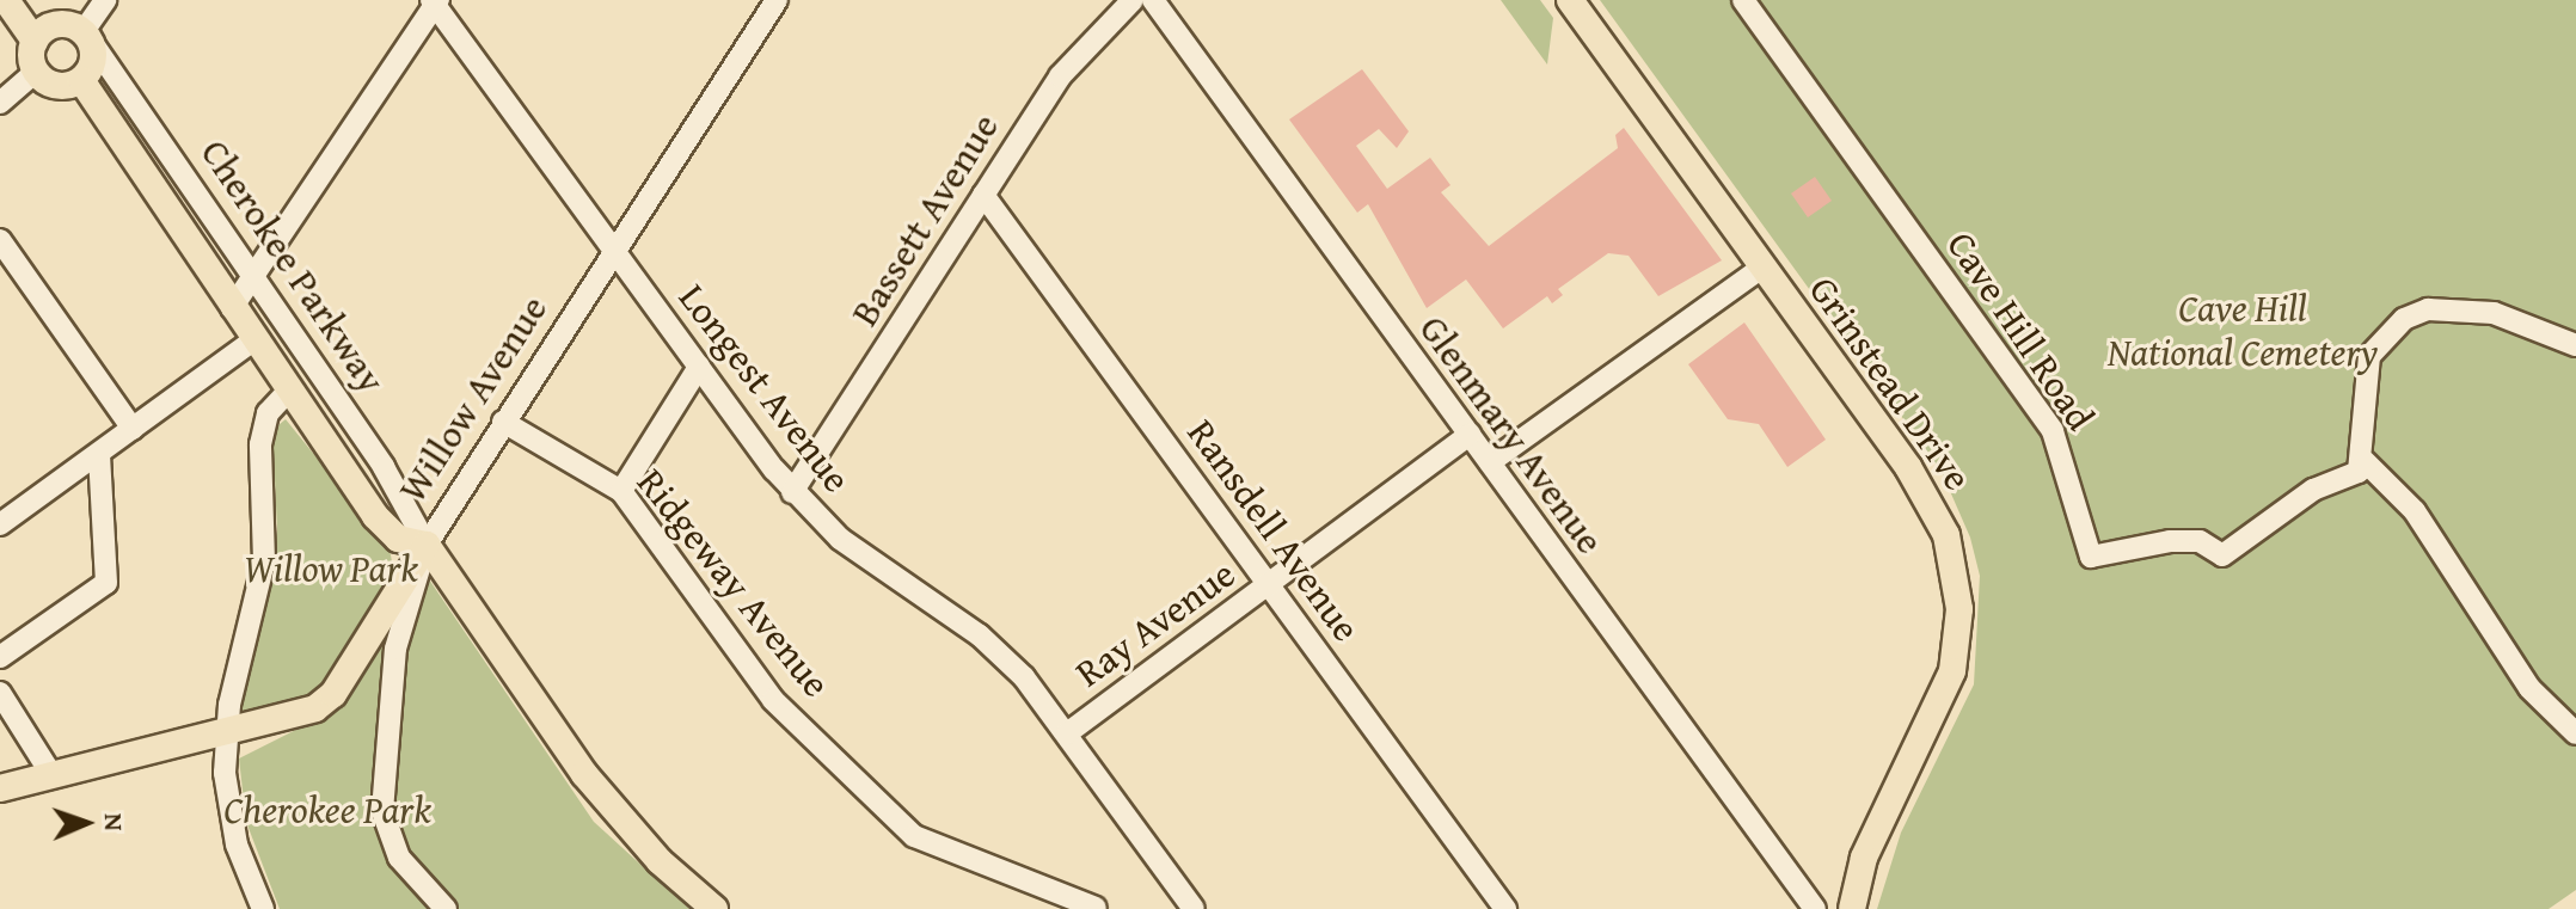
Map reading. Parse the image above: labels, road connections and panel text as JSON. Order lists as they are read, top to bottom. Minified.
{"streets":{"main road":["Cherokee Parkway","Grinstead Drive","Willow Avenue"],"street":["Bassett Avenue","Cave Hill Road","Longest Avenue","Glenmary Avenue","Ransdell Avenue","Ridgeway Avenue","Ray Avenue"]},"crossings":[["Bassett Avenue","Longest Avenue"],["Bassett Avenue","Ransdell Avenue"],["Cherokee Parkway","Willow Avenue"],["Longest Avenue","Willow Avenue"],["Longest Avenue","Ray Avenue"],["Willow Avenue","Ridgeway Avenue"],["Glenmary Avenue","Ray Avenue"],["Ransdell Avenue","Ray Avenue"]],"parks":["Cave Hill National Cemetery","Willow Park","Cherokee Park"],"north":"right"}
